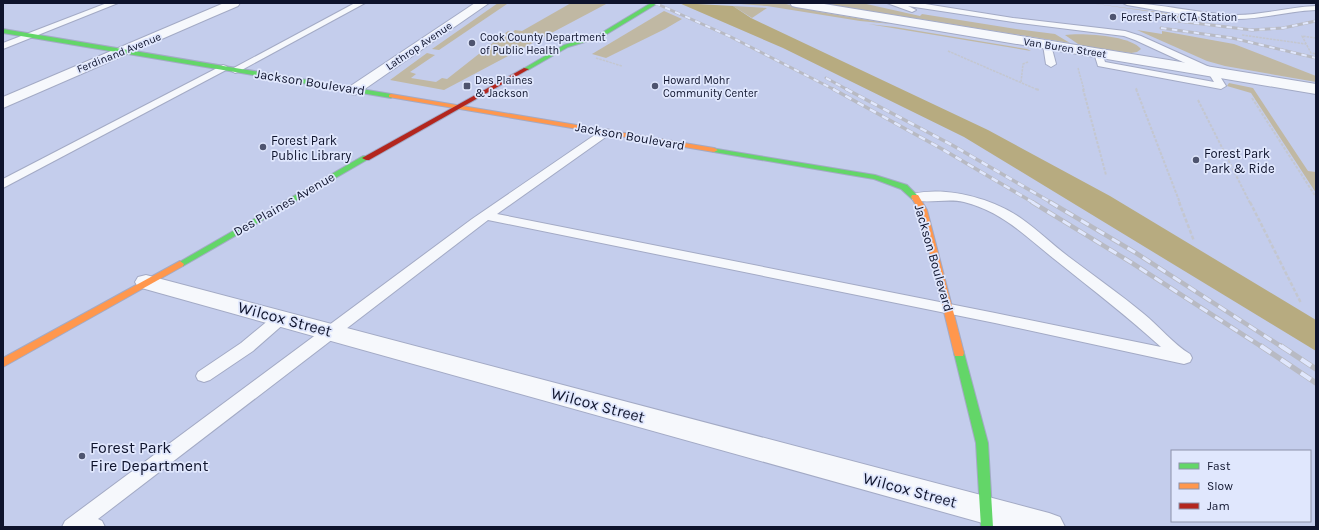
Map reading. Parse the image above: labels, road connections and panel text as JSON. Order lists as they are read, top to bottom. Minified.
{"streets":{"street":["Lathrop Avenue","Van Buren Street","Ferdinand Avenue","Jackson Boulevard","Des Plaines Avenue","Wilcox Street"]},"crossings":[["Lathrop Avenue","Jackson Boulevard"],["Ferdinand Avenue","Jackson Boulevard"],["Jackson Boulevard","Des Plaines Avenue"],["Jackson Boulevard","Wilcox Street"],["Des Plaines Avenue","Wilcox Street"]],"places":{"other":["Forest Park CTA Station","Cook County Department of Public Health","Howard Mohr Community Center","Forest Park Public Library","Forest Park Park & Ride","Forest Park Fire Department"],"transit":["Des Plaines & Jackson"]},"legend":["Fast","Slow","Jam"]}
